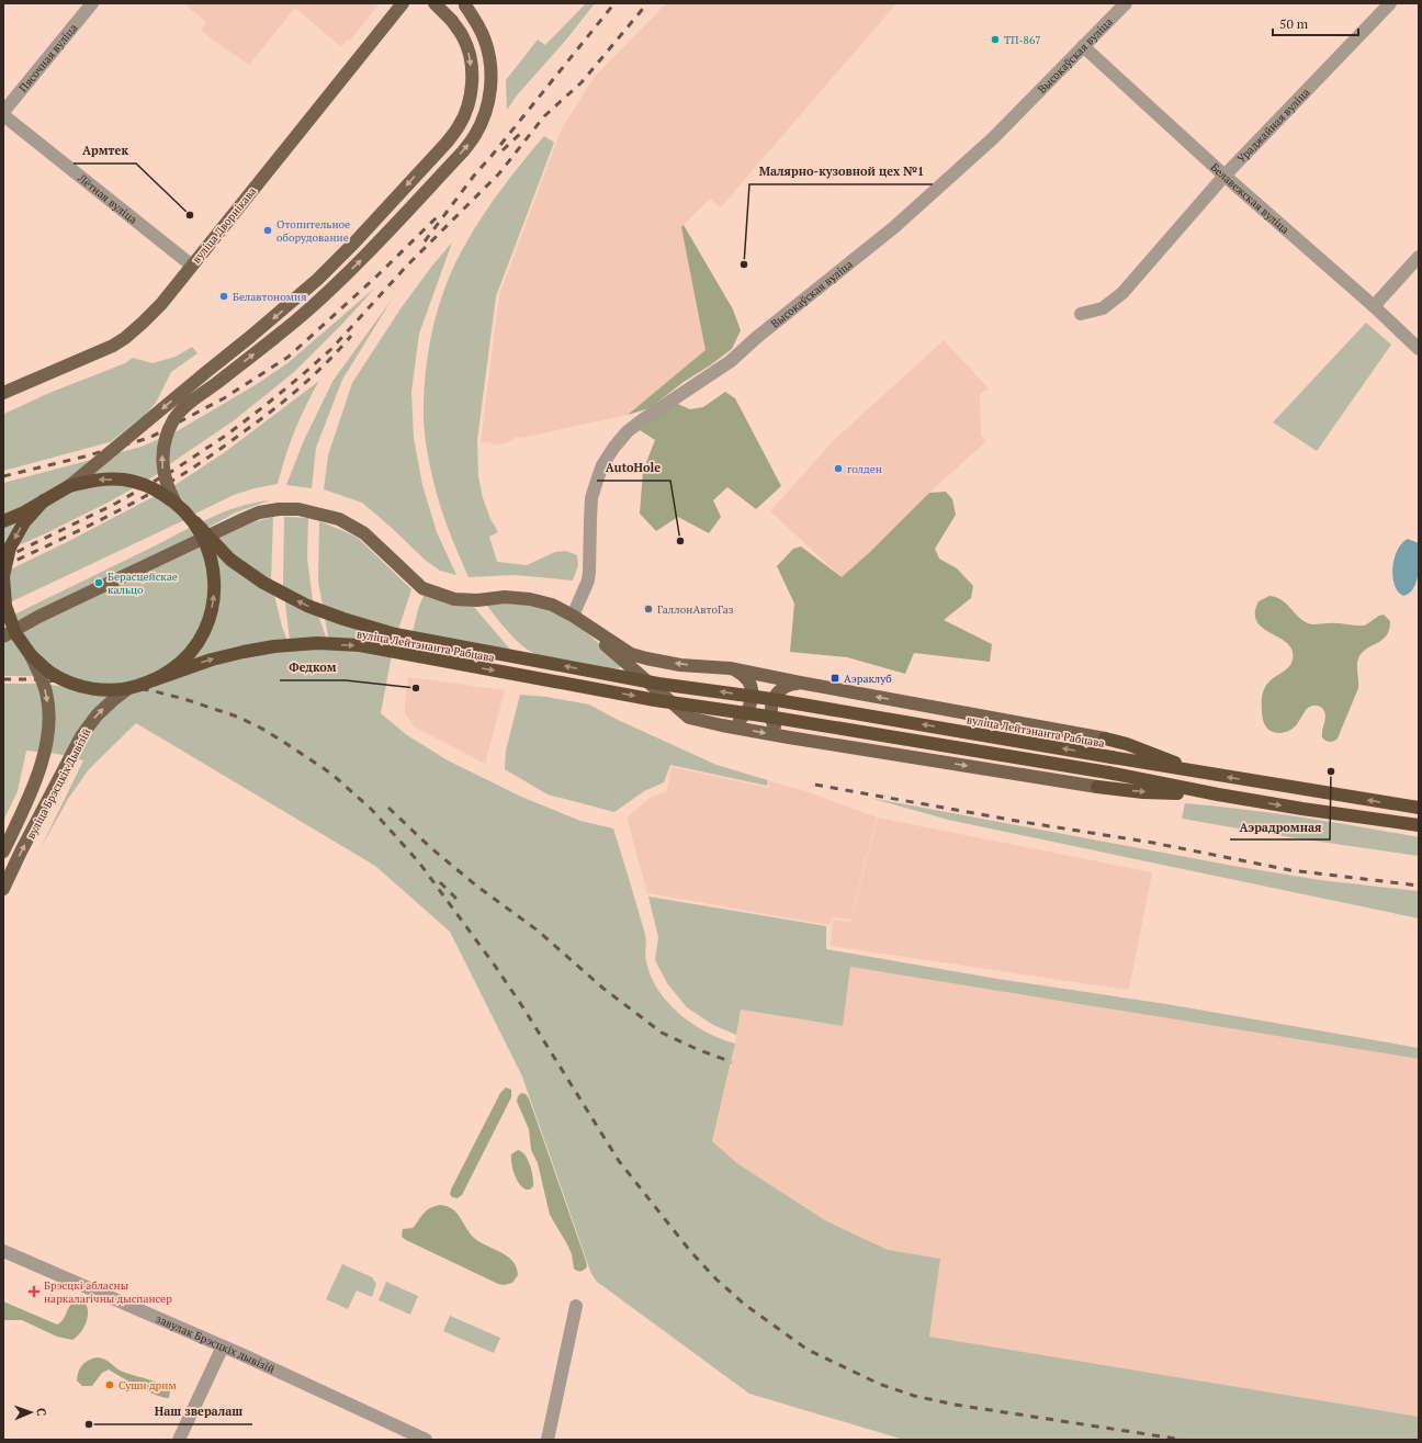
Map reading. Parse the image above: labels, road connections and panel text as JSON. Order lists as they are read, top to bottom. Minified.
{"streets":{"highway":["вуліца Лейтэнанта Рабцава"],"main road":["вуліца Дворнікава","вуліца Брэсцкіх Дывізій"],"street":["Высокаўская вуліца","Пясочная вуліца","Ураджайная вуліца","Белавежская вуліца","Лётная вуліца","завулак Брэсцкіх дывізій"]},"crossings":[["Высокаўская вуліца","Белавежская вуліца"],["Высокаўская вуліца","вуліца Лейтэнанта Рабцава"],["Пясочная вуліца","Лётная вуліца"],["Ураджайная вуліца","Белавежская вуліца"],["Лётная вуліца","вуліца Дворнікава"]],"places":{"other":["ТП-867","Армтек","Отопительное оборудование","Малярно-кузовной цех №1","Белавтономия","голден","AutoHole","Берасцейскае кальцо","ГаллонАвтоГаз","Федком","Аэрадромная","Суши дрим","Наш звералаш"],"transit":["Аэраклуб"],"health":["Брэсцкі абласны наркалагічны дыспансер"]},"scale_bar":"50 m","north":"right"}
